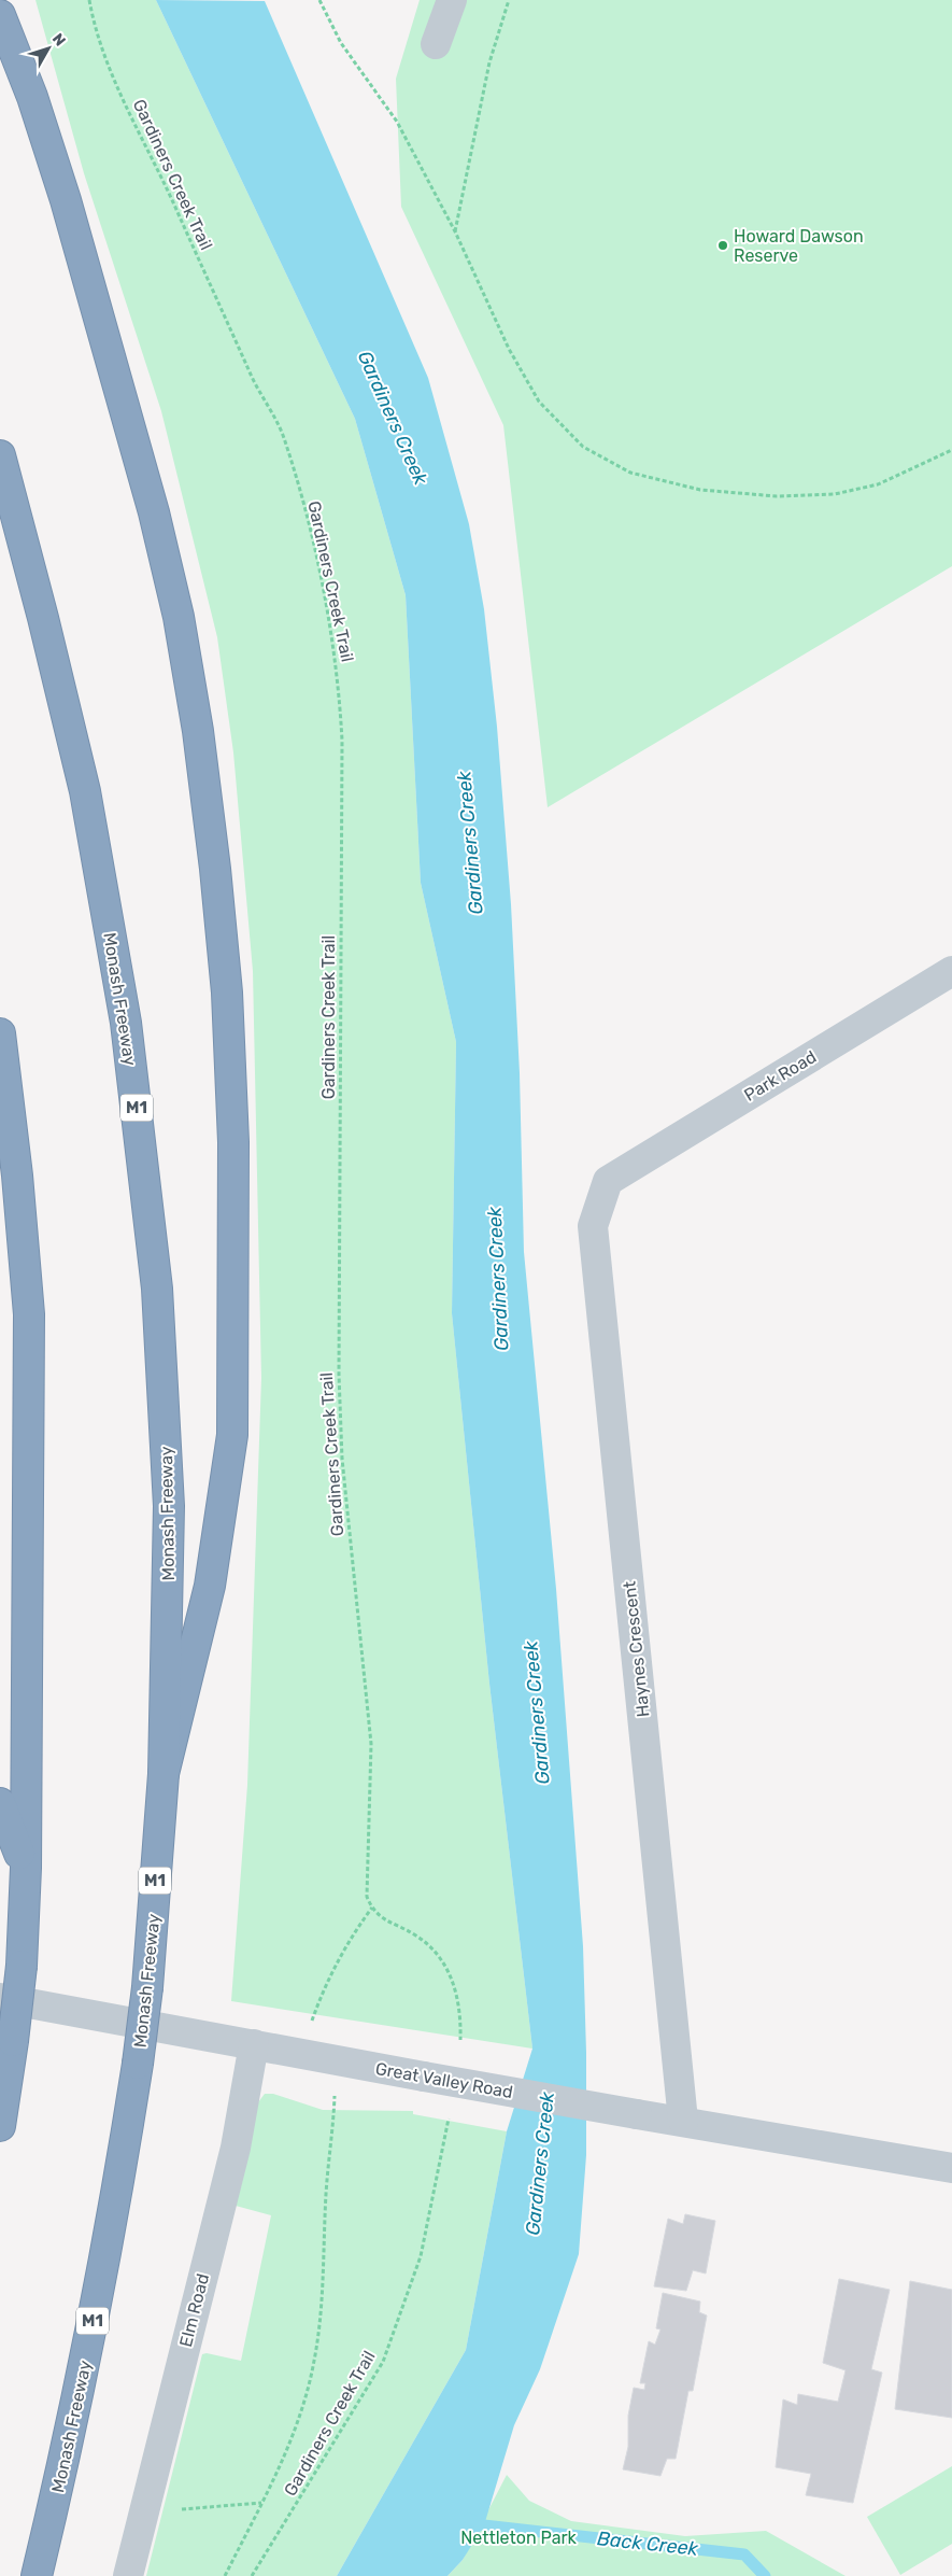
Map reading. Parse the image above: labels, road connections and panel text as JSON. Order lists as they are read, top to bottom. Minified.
{"streets":{"highway":["Monash Freeway","M1"],"street":["Park Road","Haynes Crescent","Great Valley Road","Elm Road"],"path":["Gardiners Creek Trail"]},"crossings":[["Park Road","Haynes Crescent"],["Haynes Crescent","Great Valley Road"],["Great Valley Road","Elm Road"]],"water":["Gardiners Creek","Back Creek"],"parks":["Nettleton Park"],"places":["Howard Dawson Reserve"],"north":"top right"}
